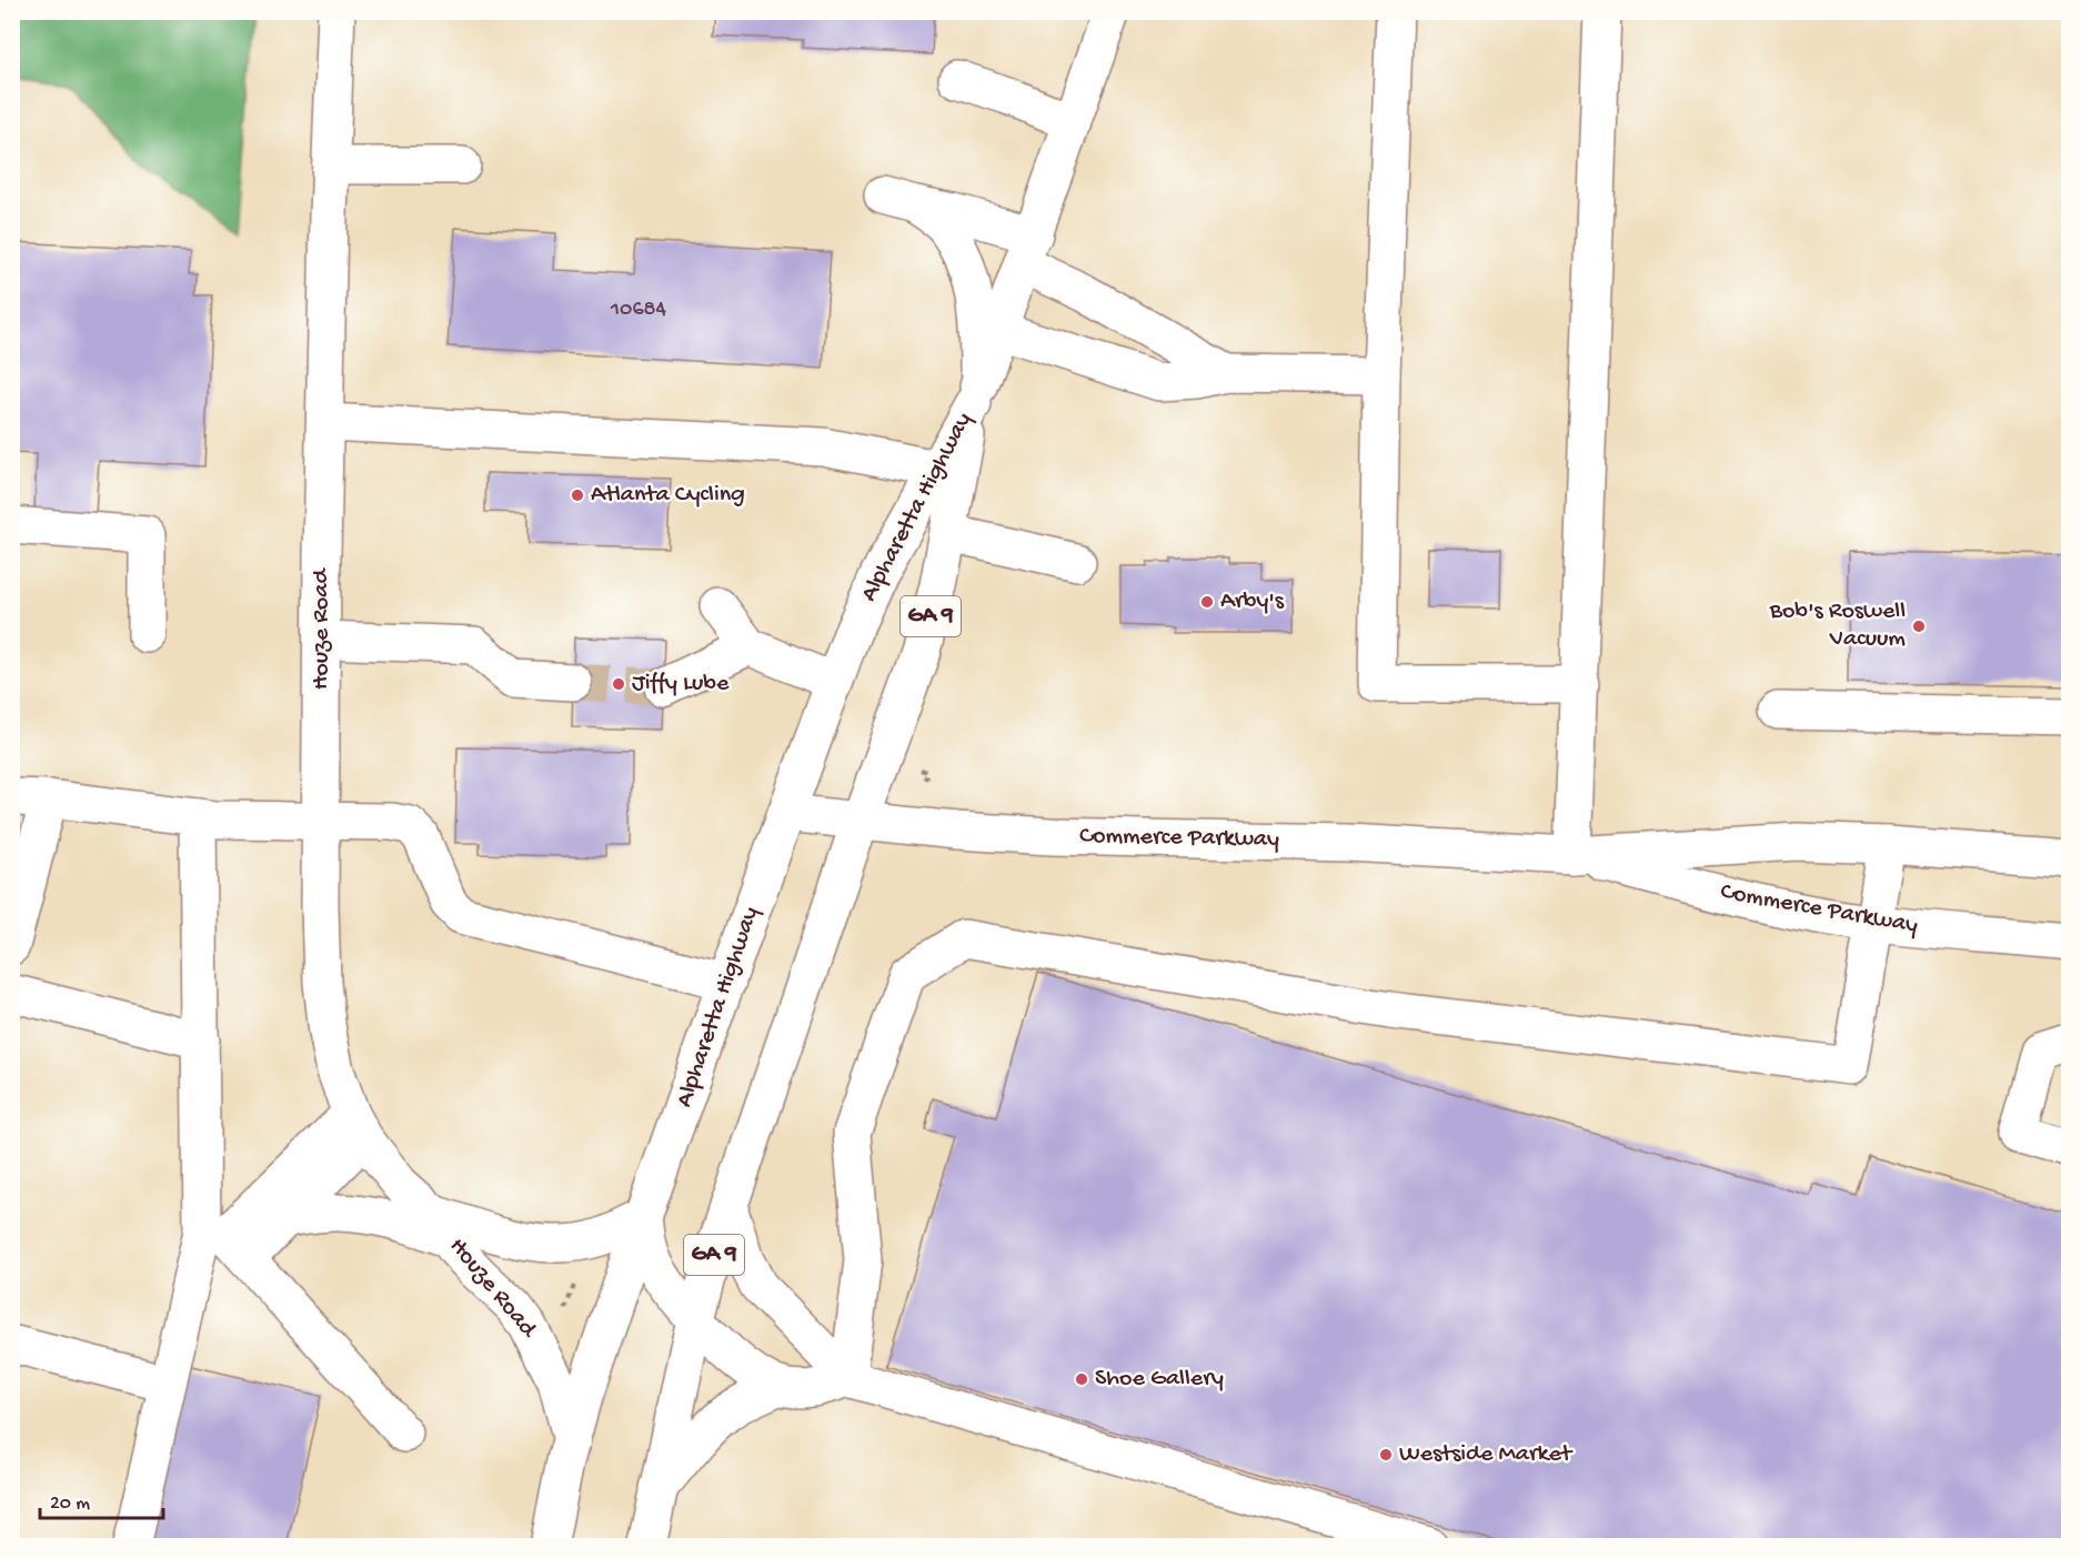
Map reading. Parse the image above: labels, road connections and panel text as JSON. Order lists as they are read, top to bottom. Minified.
{"streets":{"main road":["Alpharetta Highway","GA 9","Houze Road","Commerce Parkway"]},"crossings":[["Alpharetta Highway","Houze Road"],["Alpharetta Highway","Commerce Parkway"]],"places":["Atlanta Cycling","Arby's","Bob's Roswell Vacuum","Jiffy Lube","Shoe Gallery","Westside Market"],"house_numbers":["10684"],"scale_bar":"20 m"}
